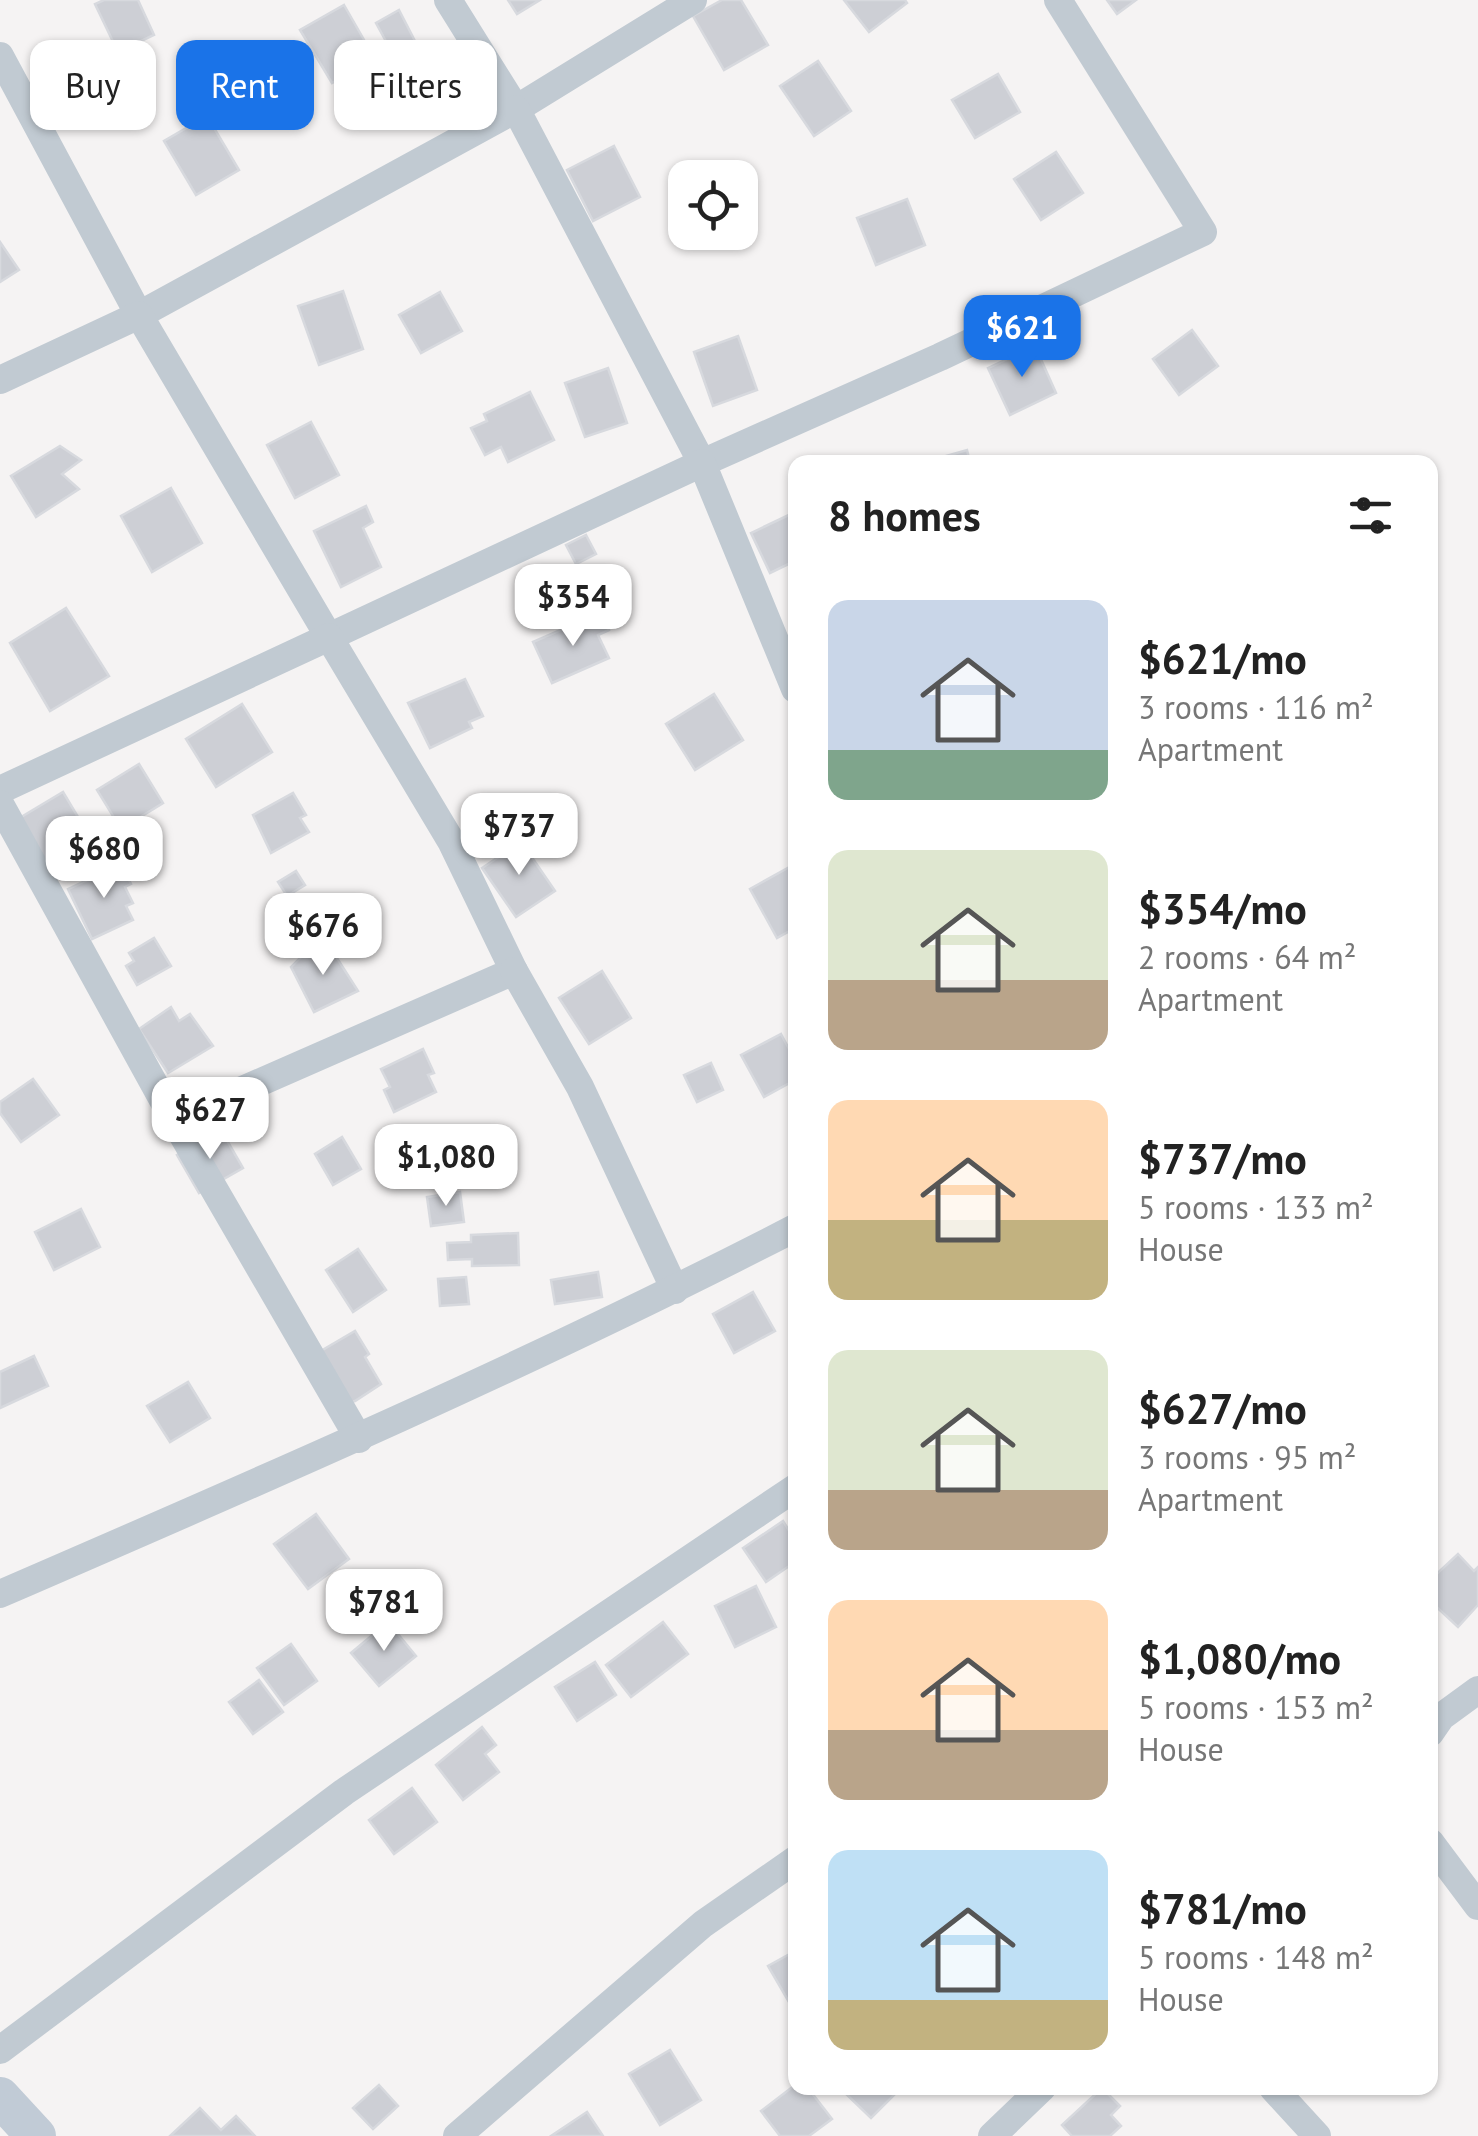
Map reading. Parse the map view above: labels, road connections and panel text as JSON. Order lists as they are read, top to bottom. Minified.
{"page":{"chip":["Buy","Rent","Filters"],"price":["$621","$354","$737","$680","$676","$627","$1,080","$781"],"heading":"8 homes","list":[{"name":"$621/mo","note":"3 rooms · 116 m² · Apartment"},{"name":"$354/mo","note":"2 rooms · 64 m² · Apartment"},{"name":"$737/mo","note":"5 rooms · 133 m² · House"},{"name":"$627/mo","note":"3 rooms · 95 m² · Apartment"},{"name":"$1,080/mo","note":"5 rooms · 153 m² · House"},{"name":"$781/mo","note":"5 rooms · 148 m² · House"}]}}
